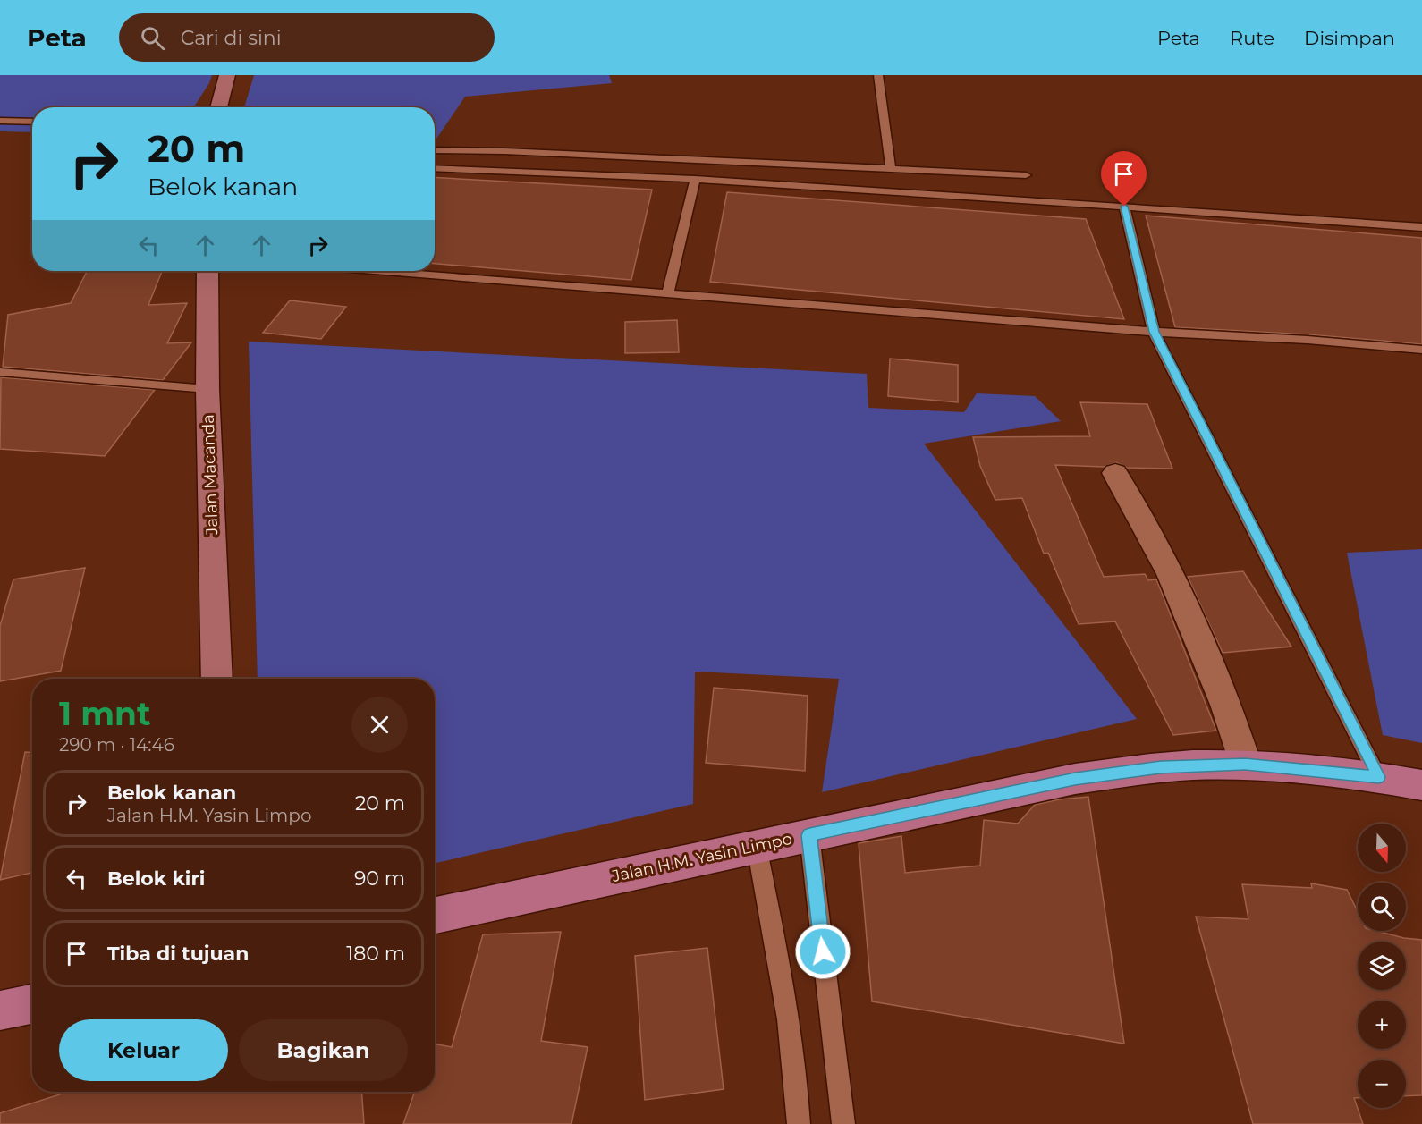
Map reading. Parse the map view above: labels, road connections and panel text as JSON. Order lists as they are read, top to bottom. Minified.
{"streets":{"main road":["Jalan H.M. Yasin Limpo"],"street":["Jalan Macanda"]},"north":"bottom","page":{"header":"Peta","search":"Cari di sini","nav":["Peta","Rute","Disimpan"],"turn":["20 m","Belok kanan"],"heading":["1 mnt","290 m · 14:46"],"list":[{"name":"Belok kanan","note":"Jalan H.M. Yasin Limpo","value":"20 m"},{"name":"Belok kiri","value":"90 m"},{"name":"Tiba di tujuan","value":"180 m"}],"map_buttons":["+","−"],"buttons":["Keluar","Bagikan"]}}
